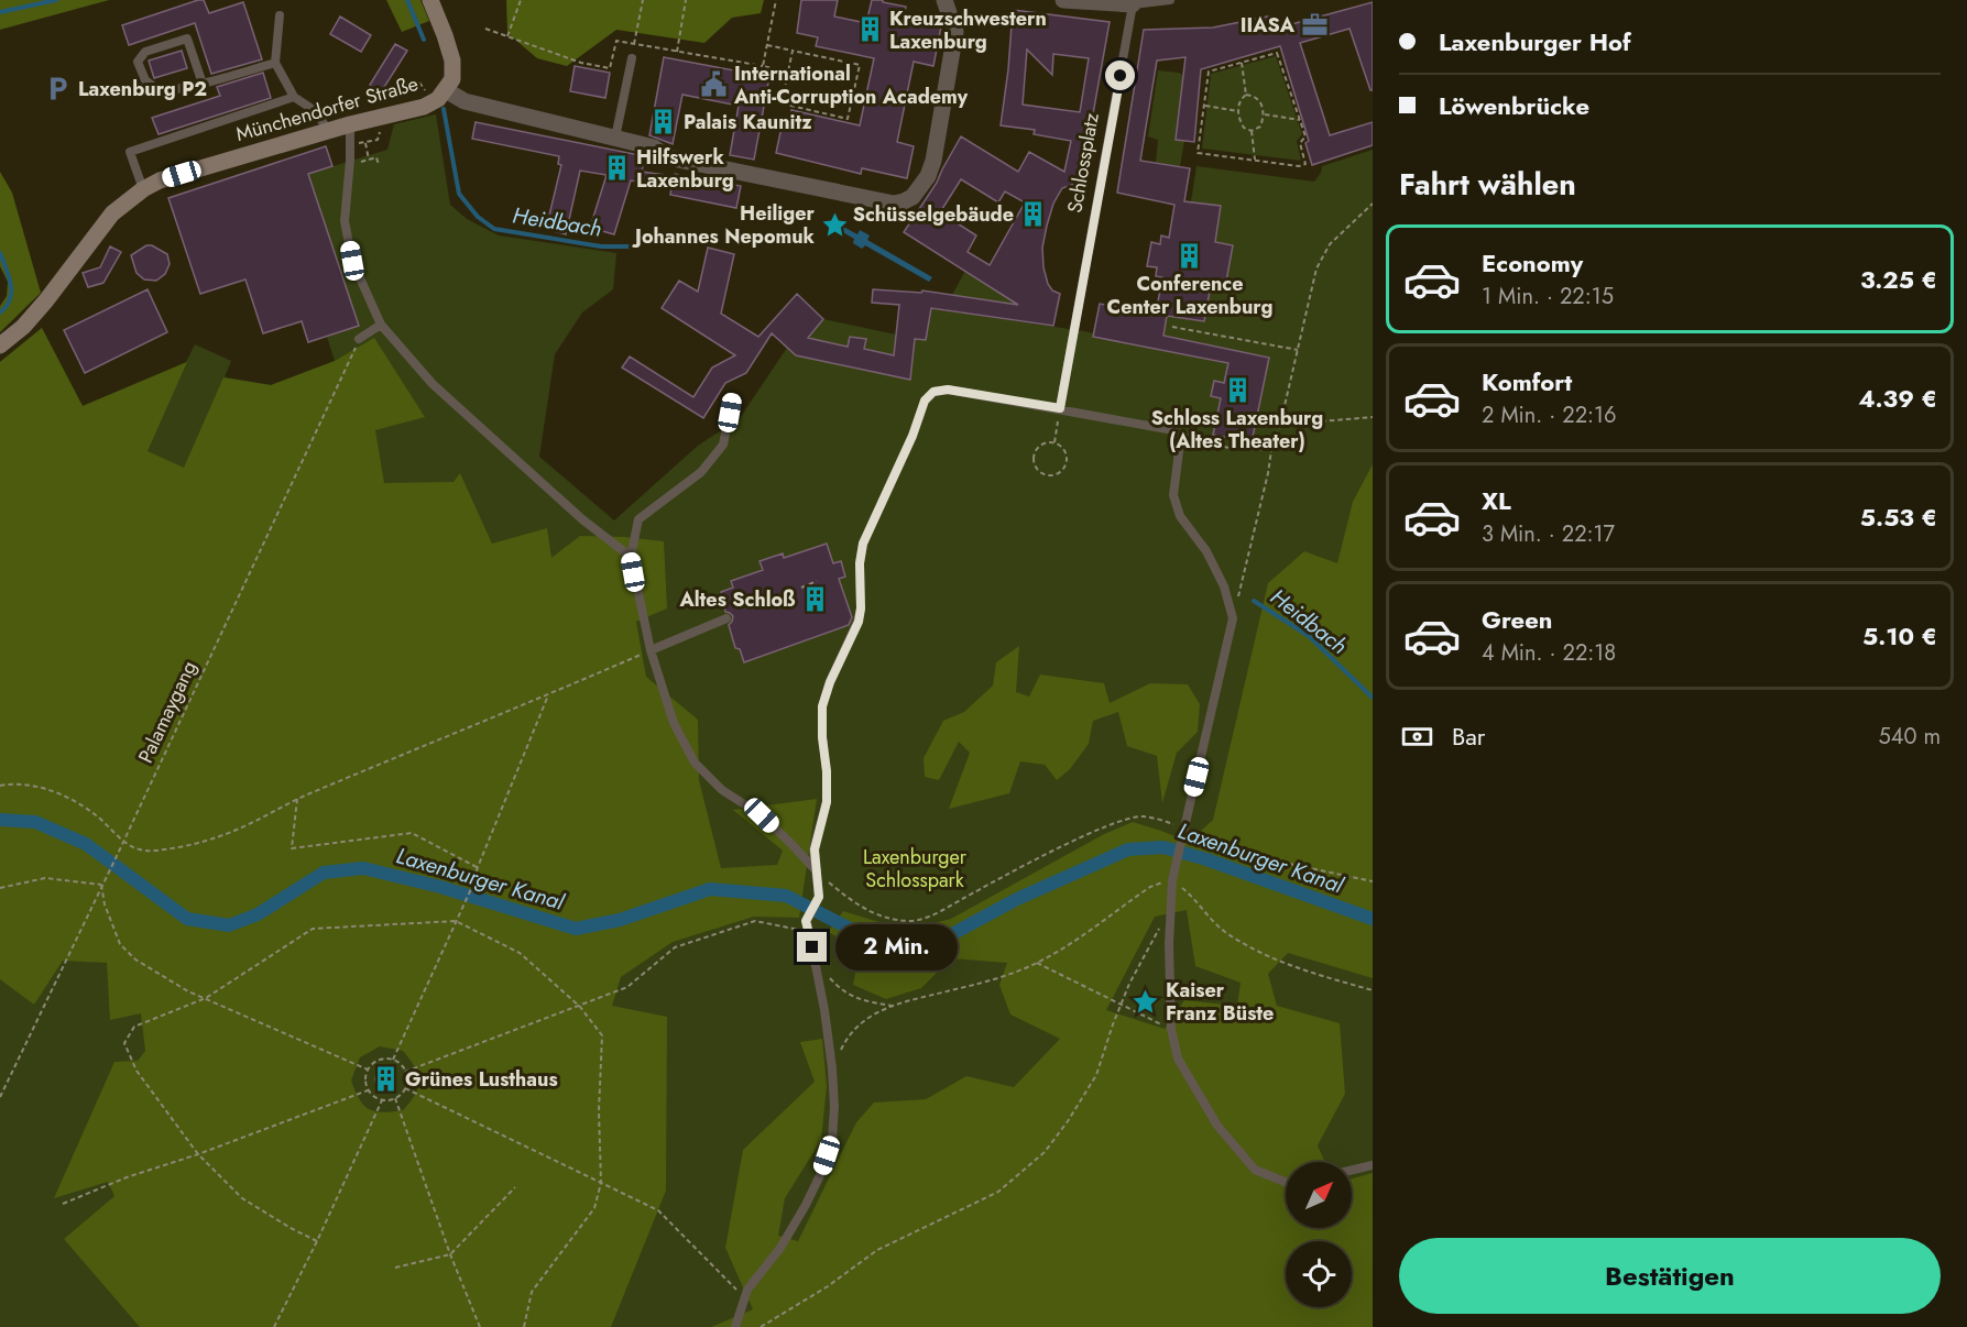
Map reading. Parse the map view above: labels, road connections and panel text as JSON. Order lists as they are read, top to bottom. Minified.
{"streets":{"main road":["Münchendorfer Straße"],"lane":["Schlossplatz"],"path":["Palamaygang"]},"water":["Heidbach","Laxenburger Kanal"],"parks":["Laxenburger Schlosspark"],"places":{"office":["IIASA"],"building":["Kreuzschwestern Laxenburg","Palais Kaunitz","Hilfswerk Laxenburg","Schüsselgebäude","Conference Center Laxenburg","Schloss Laxenburg (Altes Theater)","Altes Schloß","Grünes Lusthaus"],"public building":["International Anti-Corruption Academy"],"parking":["Laxenburg P2"],"place":["Heiliger Johannes Nepomuk","Kaiser Franz Büste"]},"north":"top right","page":{"banner":["Laxenburger Hof","Löwenbrücke"],"heading":"Fahrt wählen","list":[{"name":"Economy","note":"1 Min. · 22:15","value":"3.25 €"},{"name":"Komfort","note":"2 Min. · 22:16","value":"4.39 €"},{"name":"XL","note":"3 Min. · 22:17","value":"5.53 €"},{"name":"Green","note":"4 Min. · 22:18","value":"5.10 €"}],"pay":["Bar","540 m"],"bubble":"2 Min.","buttons":"Bestätigen"}}
